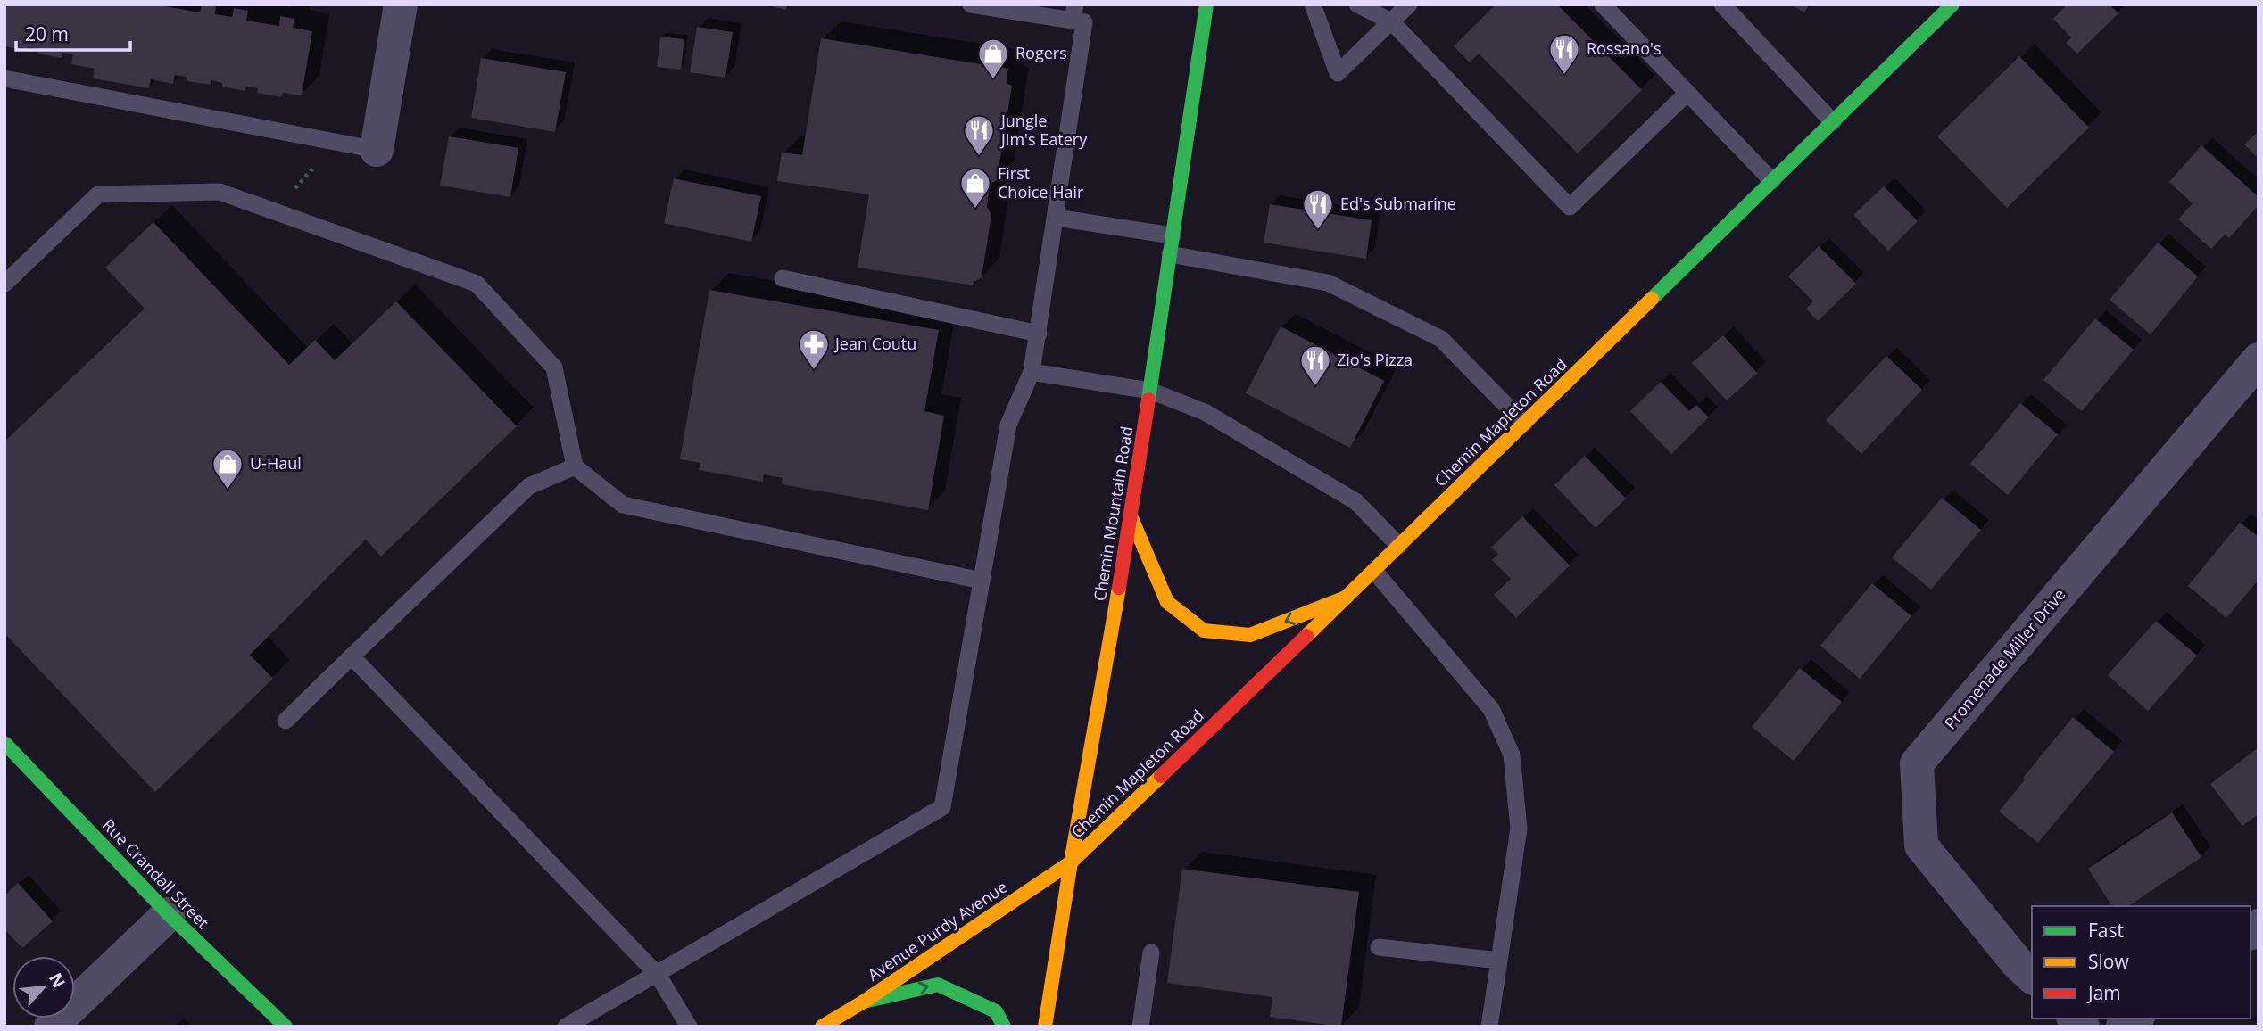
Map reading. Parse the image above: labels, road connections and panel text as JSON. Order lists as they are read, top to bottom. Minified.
{"streets":{"main road":["Chemin Mapleton Road","Chemin Mountain Road","Rue Crandall Street","Avenue Purdy Avenue"],"street":["Promenade Miller Drive"]},"crossings":[["Chemin Mapleton Road","Chemin Mountain Road"],["Chemin Mapleton Road","Avenue Purdy Avenue"],["Chemin Mountain Road","Avenue Purdy Avenue"]],"places":{"restaurant":["Rossano's","Jungle Jim's Eatery","Ed's Submarine","Zio's Pizza"],"shop":["Rogers","First Choice Hair","U-Haul"],"pharmacy":["Jean Coutu"]},"legend":["Fast","Slow","Jam"],"scale_bar":"20 m","north":"top right"}
